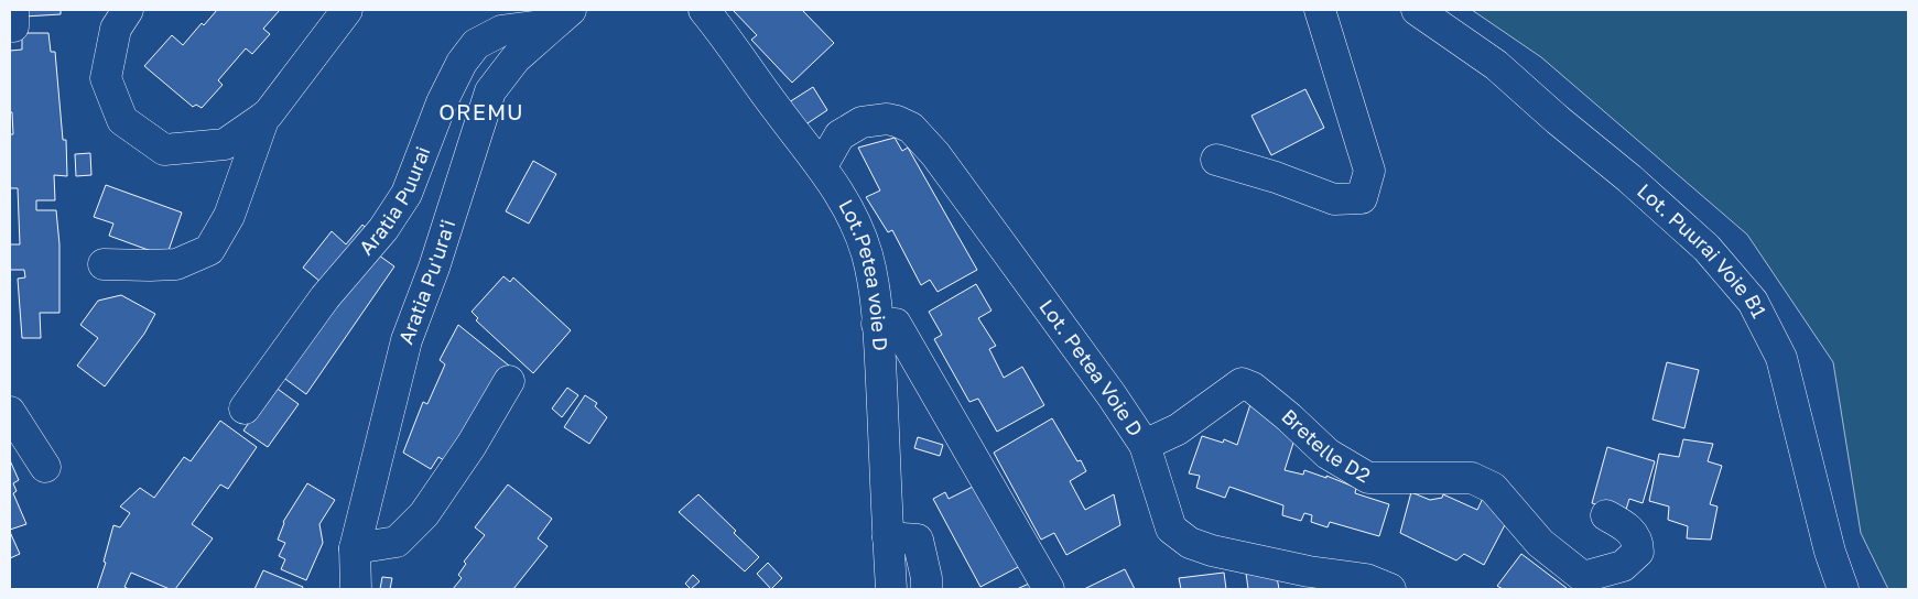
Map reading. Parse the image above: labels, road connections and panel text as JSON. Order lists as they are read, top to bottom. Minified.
{"streets":{"street":["Aratia Puurai","Lot. Puurai Voie B1","Lot.Petea voie D","Aratia Pu'ura'i","Lot. Petea Voie D","Bretelle D2"]},"crossings":[["Aratia Puurai","Aratia Pu'ura'i"],["Lot.Petea voie D","Lot. Petea Voie D"],["Lot. Petea Voie D","Bretelle D2"]],"districts":["OREMU"]}
